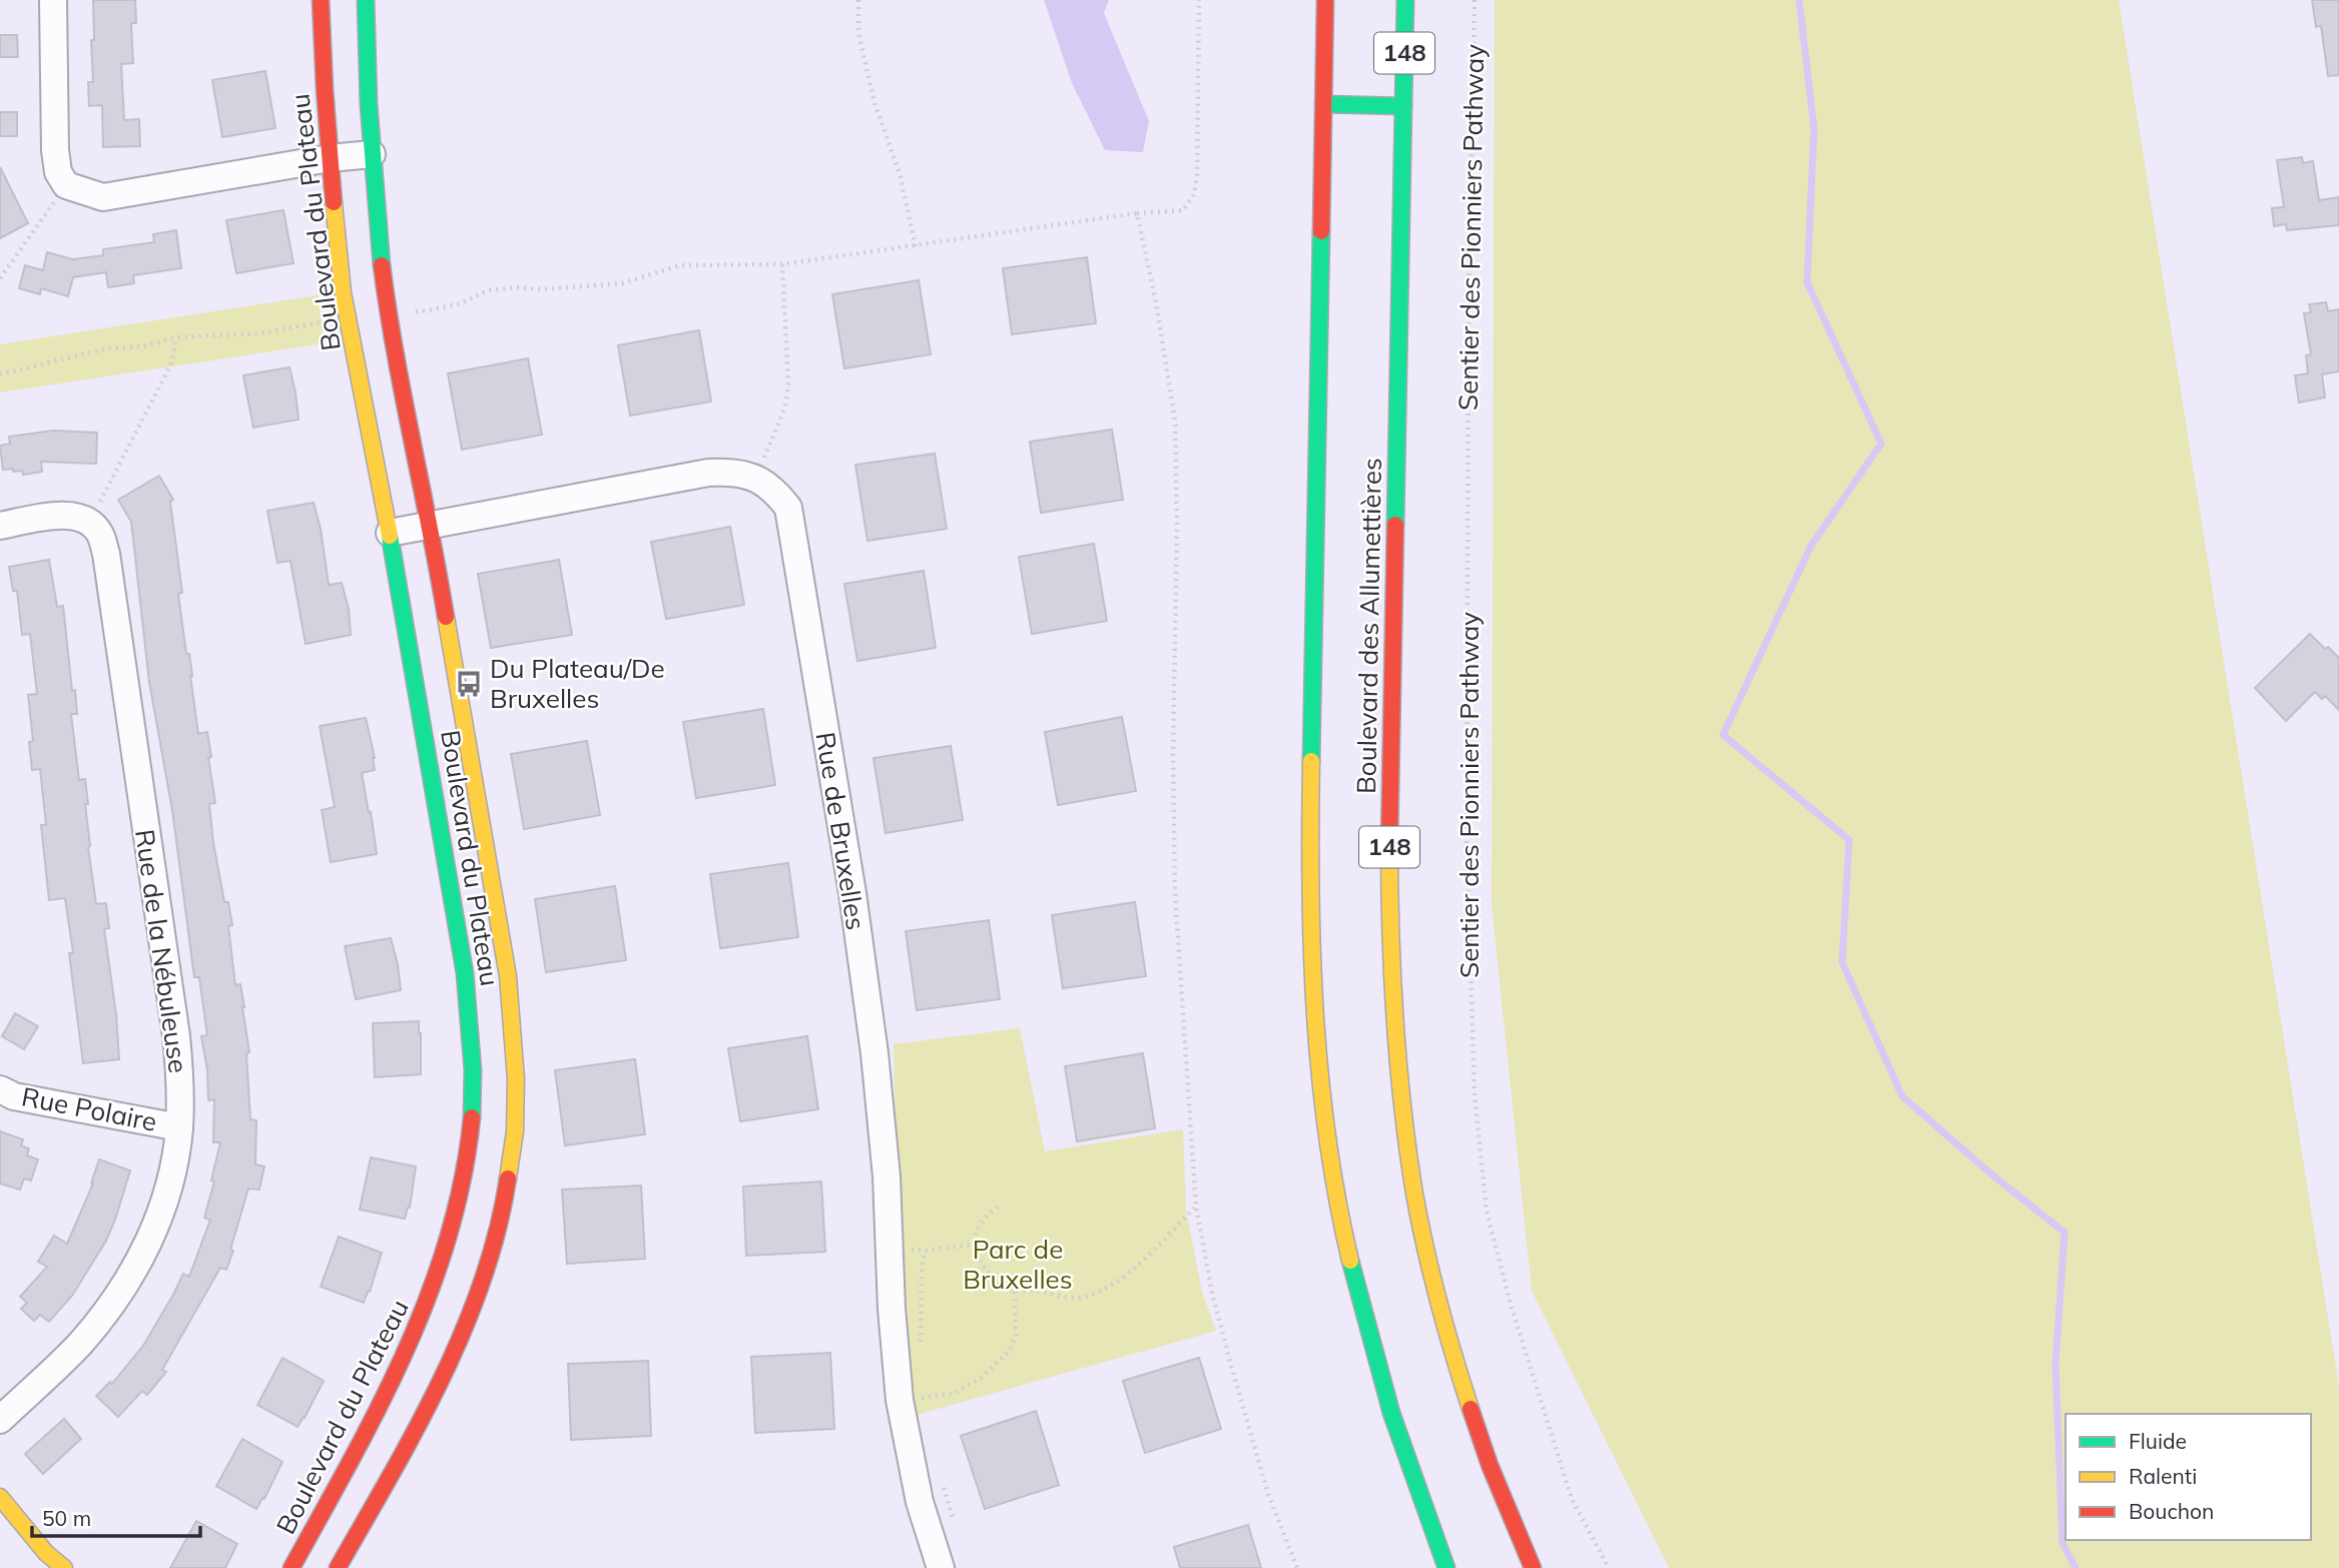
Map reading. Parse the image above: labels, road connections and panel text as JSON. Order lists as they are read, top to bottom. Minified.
{"streets":{"main road":["148","Boulevard du Plateau","Boulevard des Allumettières"],"street":["Rue de Bruxelles","Rue de la Nébuleuse","Rue Polaire"],"path":["Sentier des Pionniers Pathway"]},"crossings":[["Rue de la Nébuleuse","Rue Polaire"]],"parks":["Parc de Bruxelles"],"places":{"bus stop":["Du Plateau/De Bruxelles"]},"legend":["Fluide","Ralenti","Bouchon"],"scale_bar":"50 m"}
